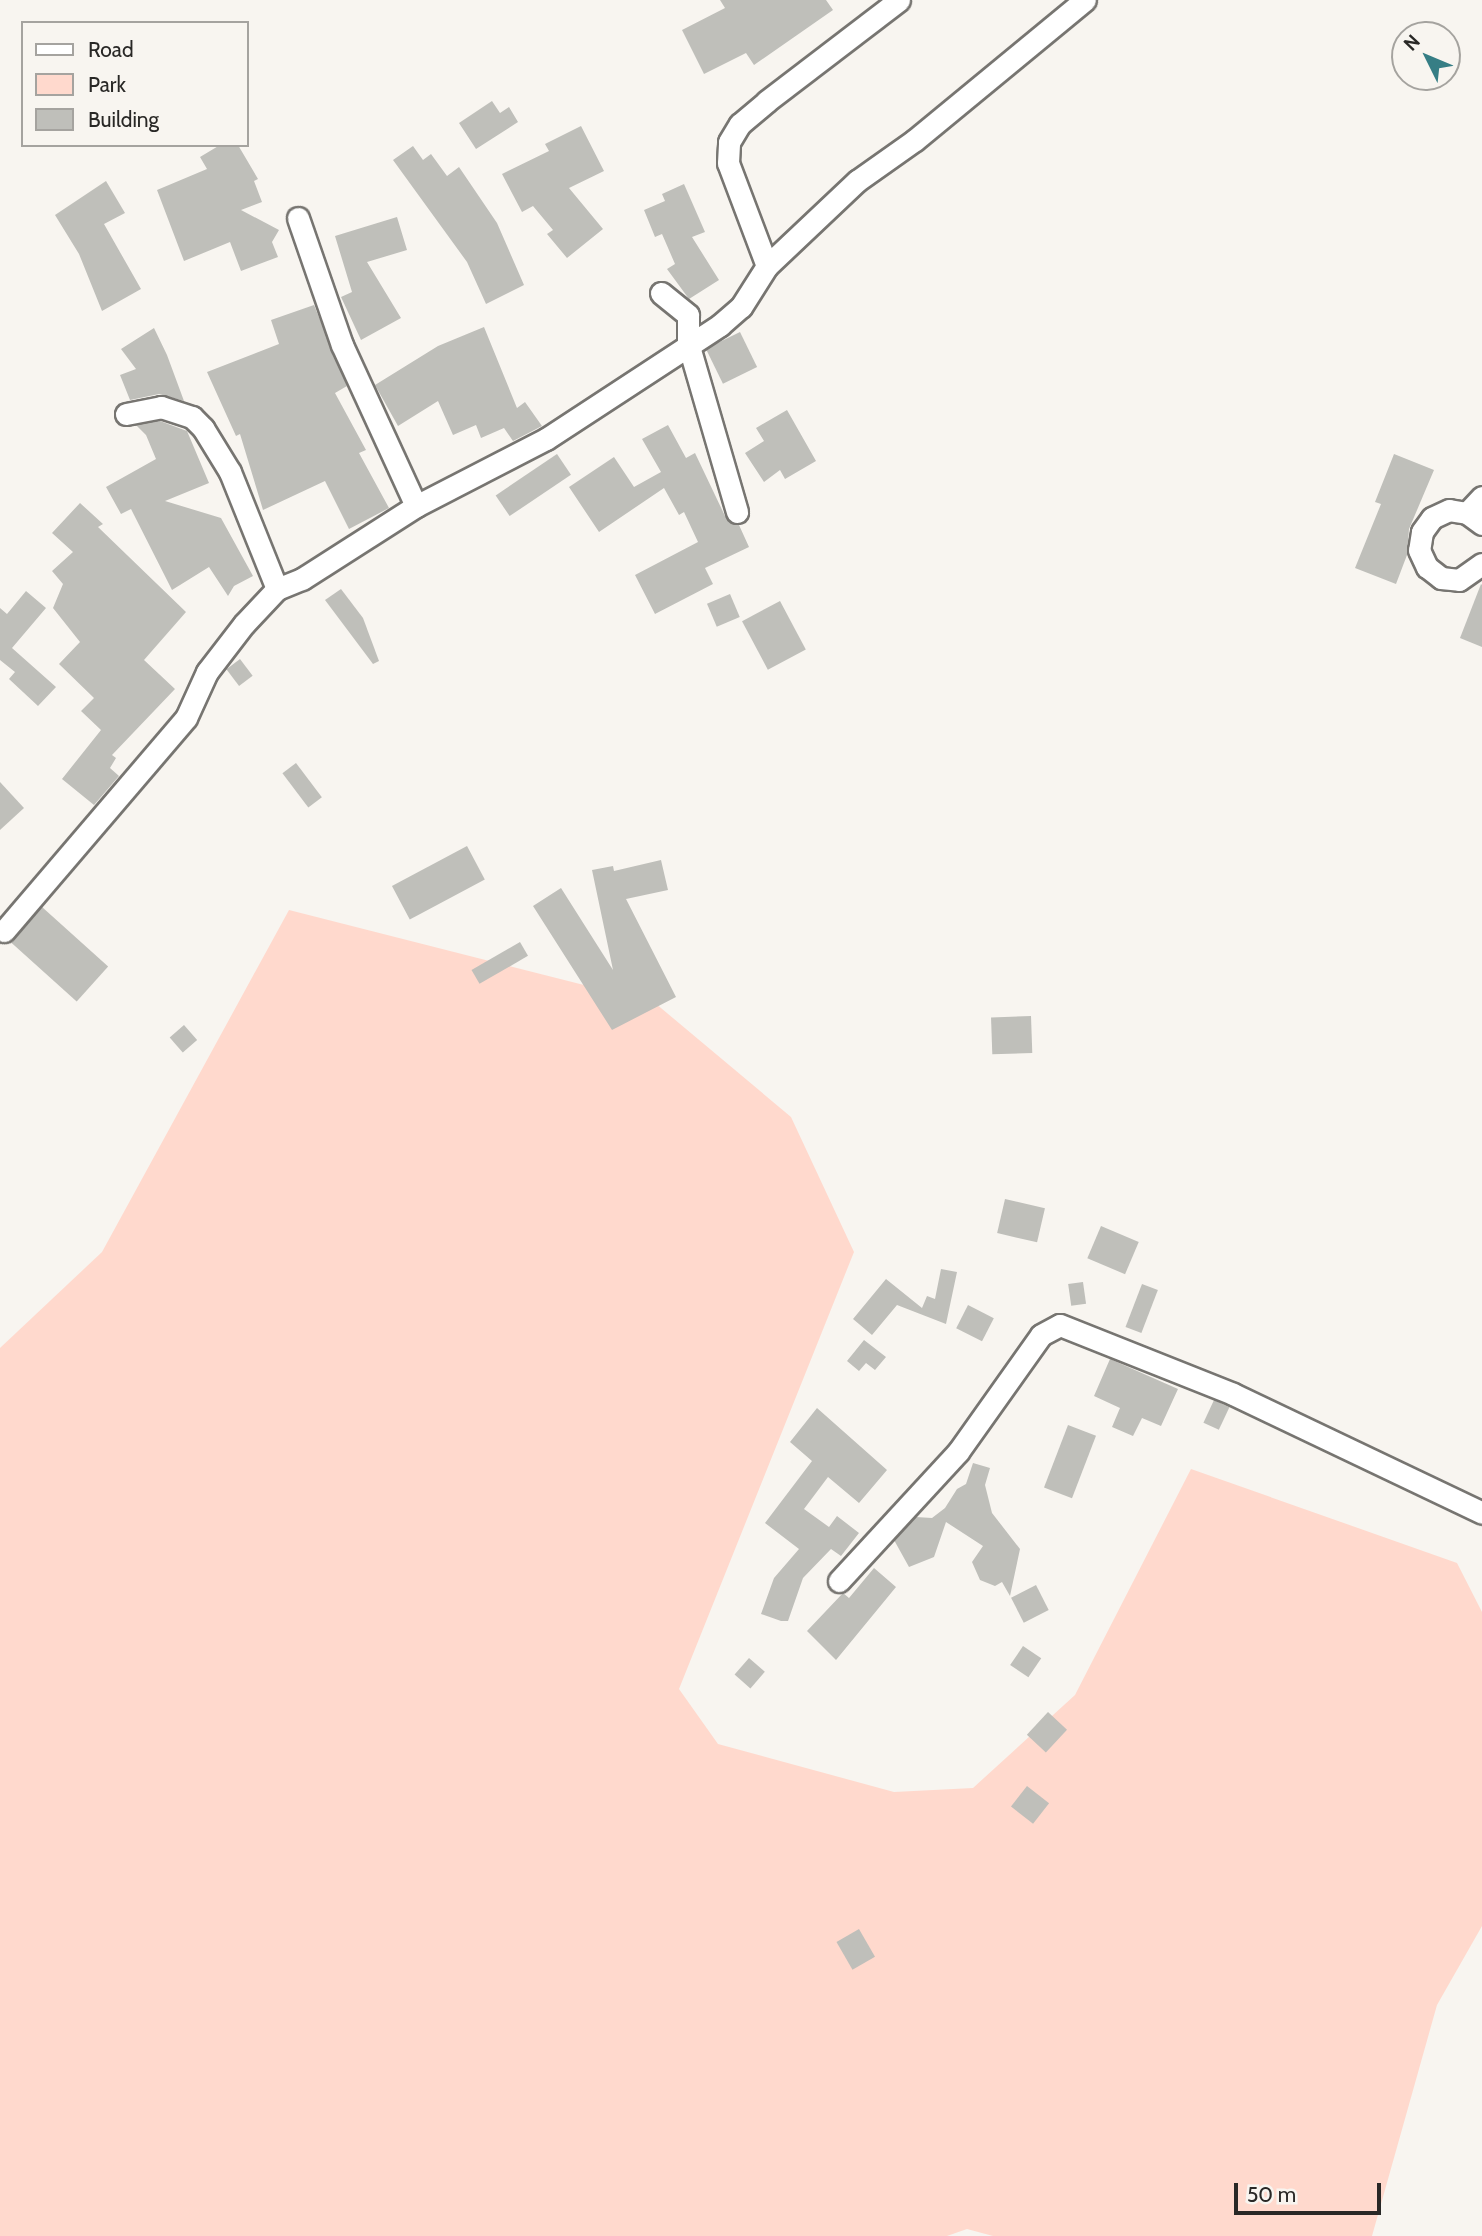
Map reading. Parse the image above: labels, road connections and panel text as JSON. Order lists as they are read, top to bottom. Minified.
{"legend":["Road","Park","Building"],"scale_bar":"50 m","north":"top left"}
